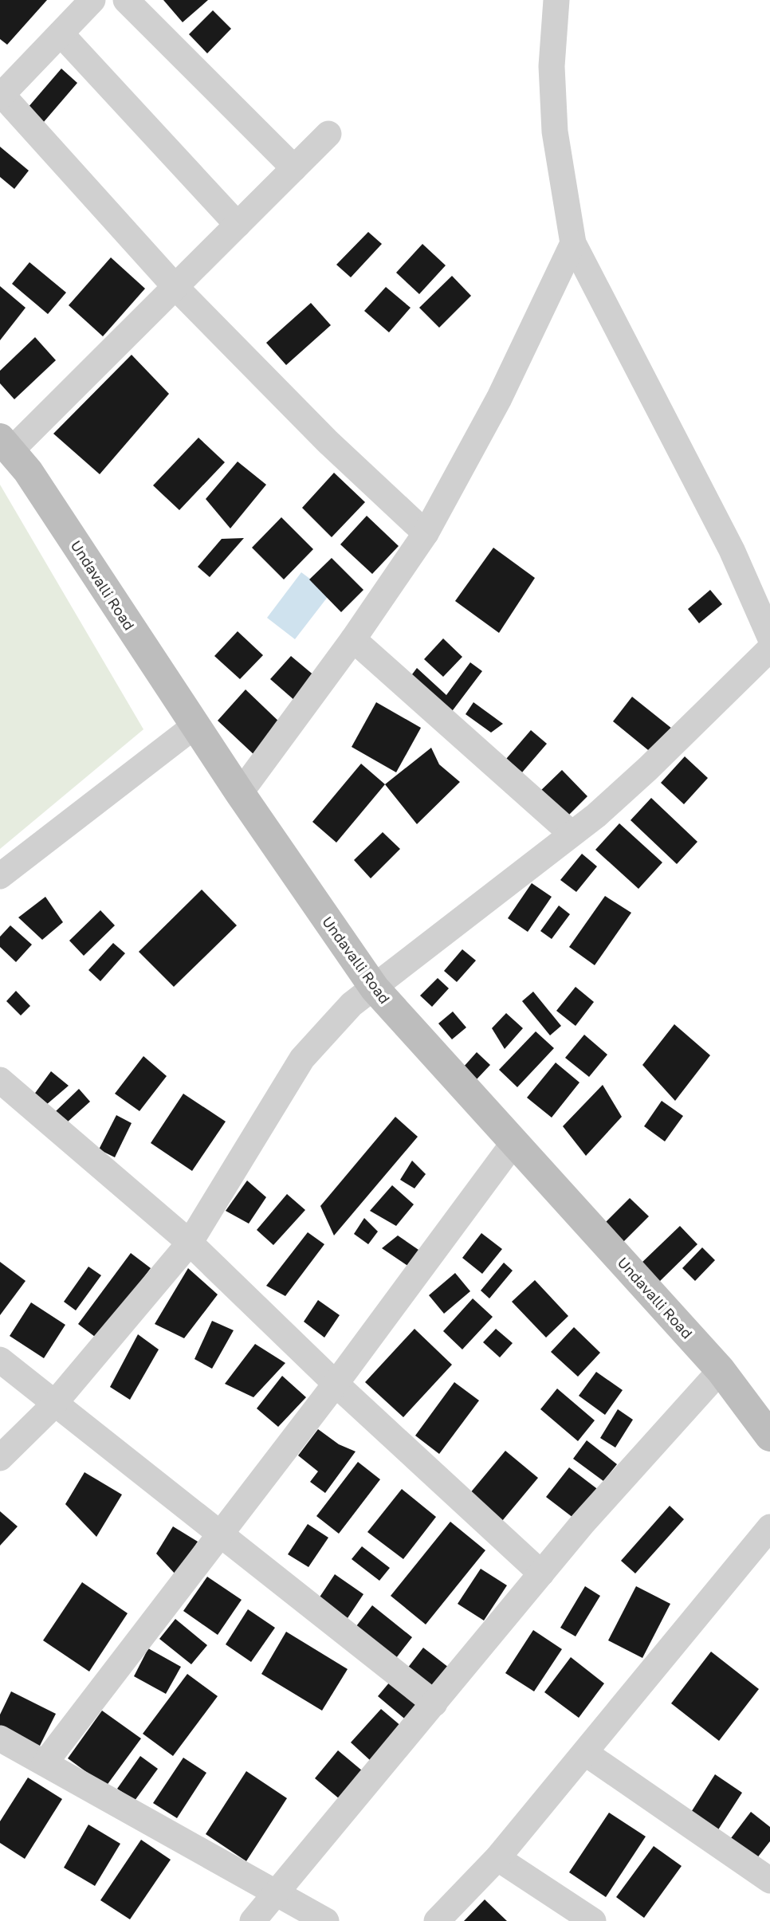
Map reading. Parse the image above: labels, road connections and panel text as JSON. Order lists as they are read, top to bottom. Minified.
{"streets":{"main road":["Undavalli Road"]}}
